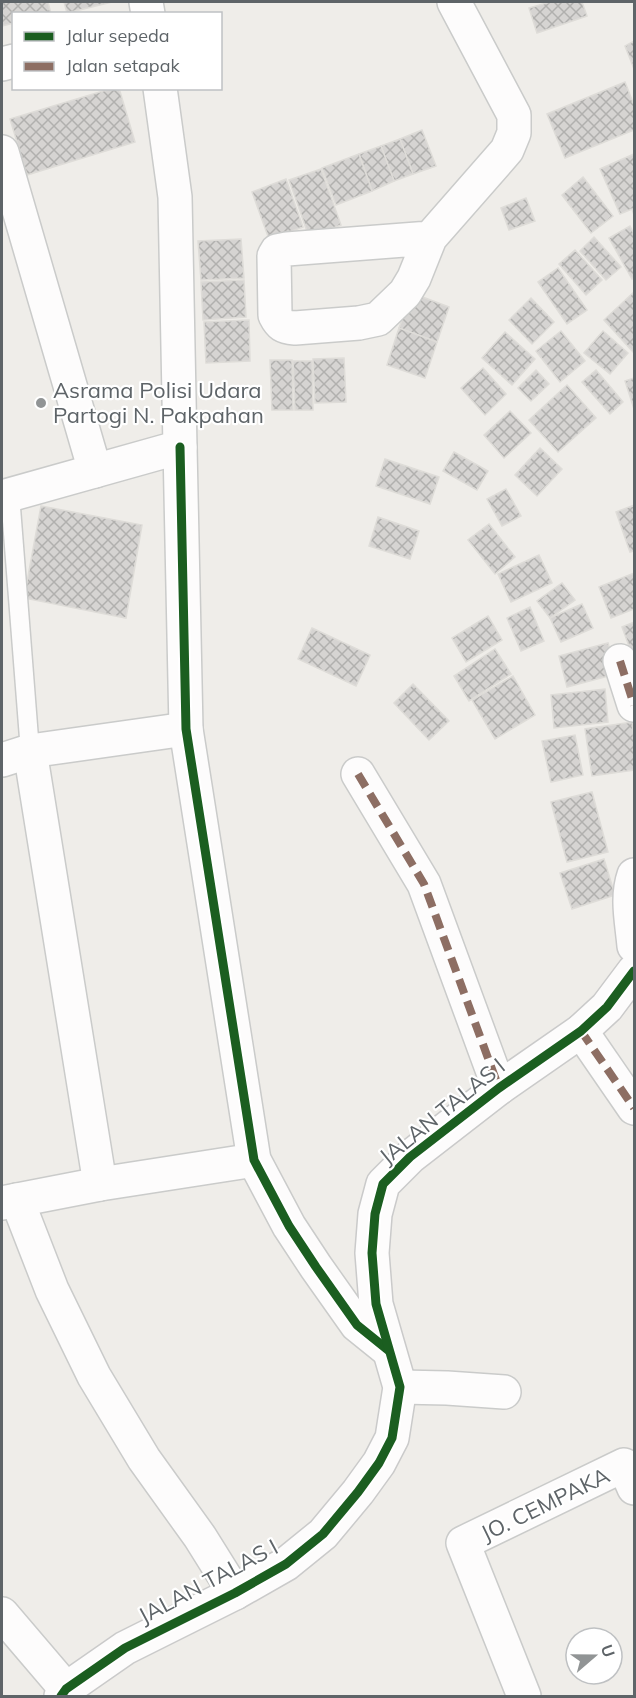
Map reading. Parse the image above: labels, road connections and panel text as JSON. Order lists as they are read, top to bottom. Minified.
{"streets":{"street":["JALAN TALAS I","JO. CEMPAKA"]},"places":["Asrama Polisi Udara Partogi N. Pakpahan"],"legend":["Jalur sepeda","Jalan setapak"],"north":"right"}
